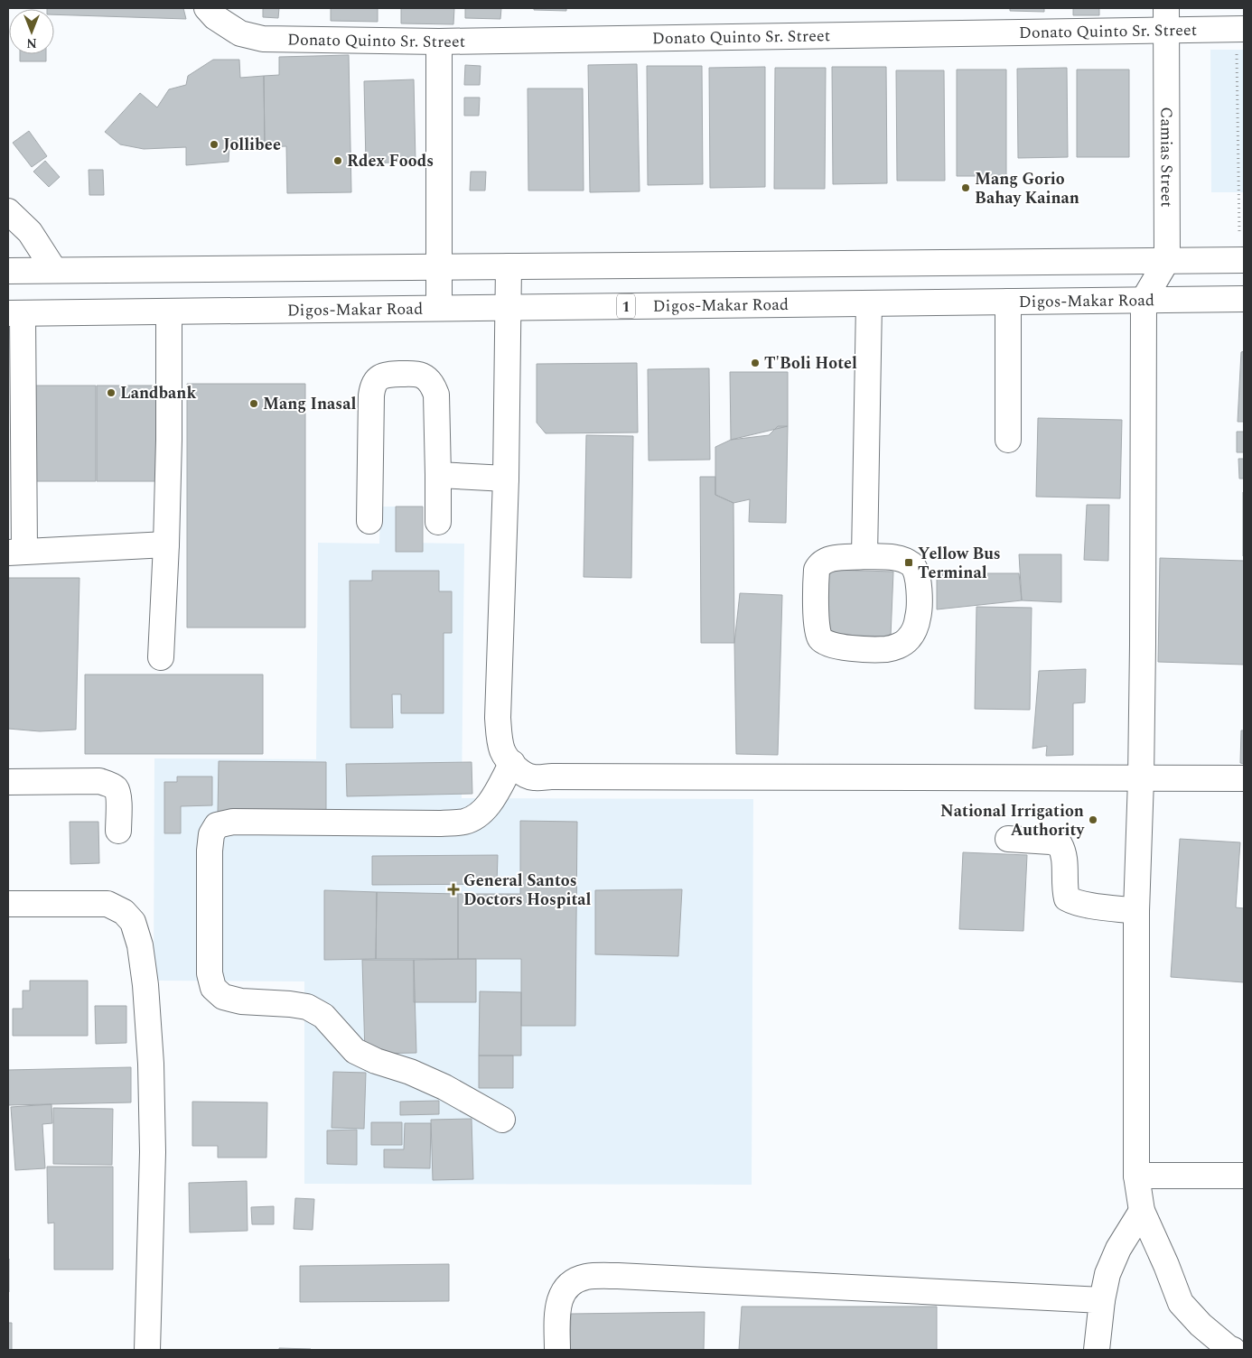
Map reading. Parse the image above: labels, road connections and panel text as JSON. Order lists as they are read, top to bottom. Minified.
{"streets":{"street":["Donato Quinto Sr. Street","Camias Street","Digos-Makar Road","1"]},"crossings":[["Donato Quinto Sr. Street","Camias Street"]],"places":{"other":["Jollibee","Rdex Foods","Mang Gorio Bahay Kainan","T'Boli Hotel","Landbank","Mang Inasal","National Irrigation Authority"],"transit":["Yellow Bus Terminal"],"health":["General Santos Doctors Hospital"]},"north":"bottom"}
